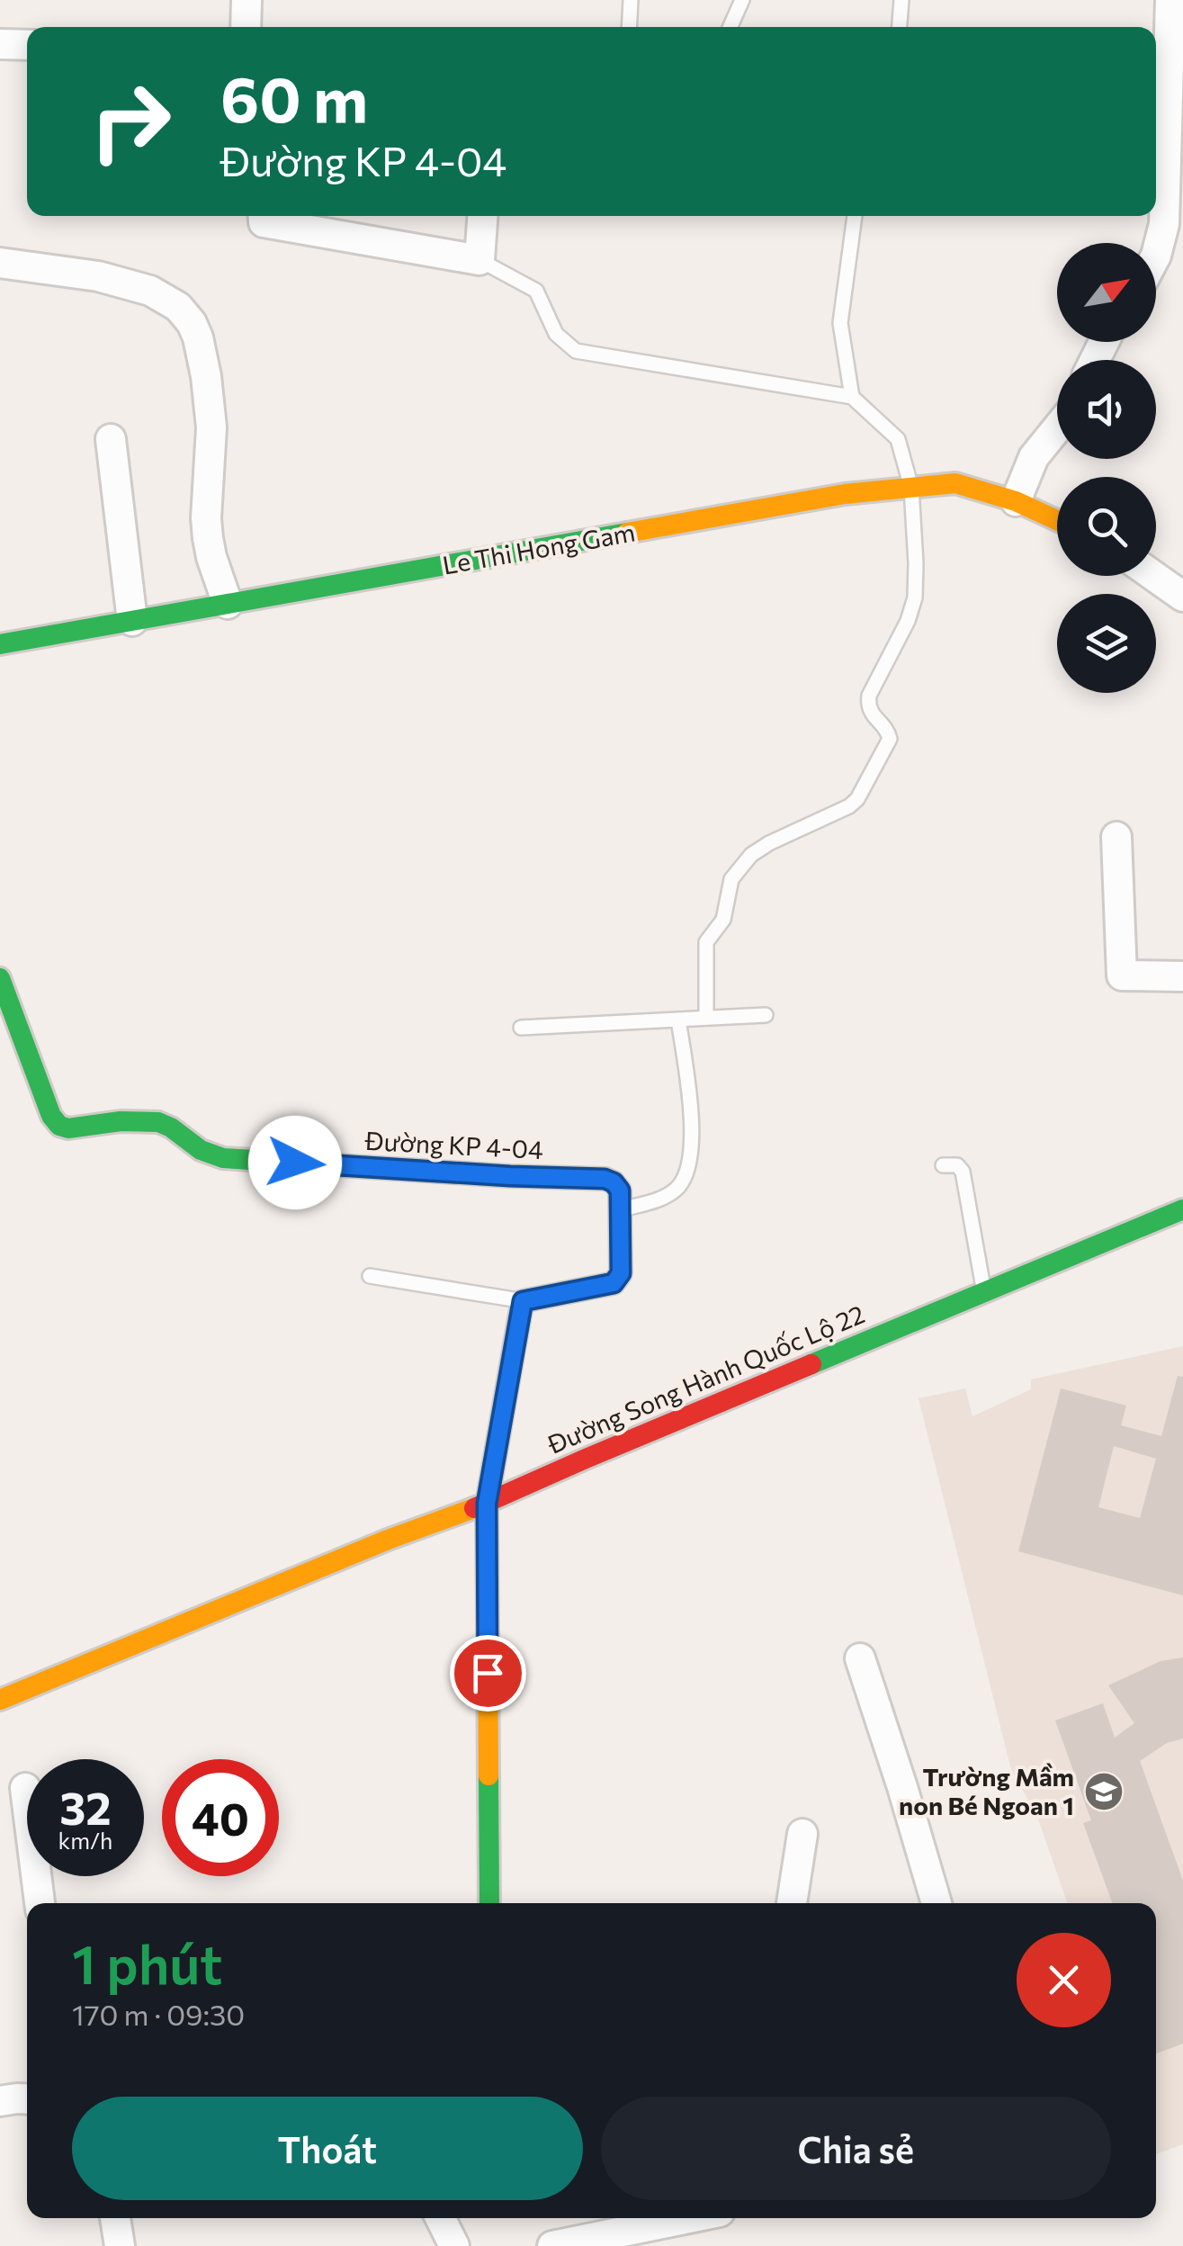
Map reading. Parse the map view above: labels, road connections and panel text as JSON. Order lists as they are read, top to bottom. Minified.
{"streets":{"street":["Le Thi Hong Gam","Đường KP 4-04","Đường Song Hành Quốc Lộ 22"]},"places":{"school or university":["Trường Mầm non Bé Ngoan 1"]},"north":"top right","page":{"turn":["60 m","Đường KP 4-04"],"speed":"32 km/h","limit":"40","heading":["1 phút","170 m · 09:30"],"buttons":["Thoát","Chia sẻ"]}}
